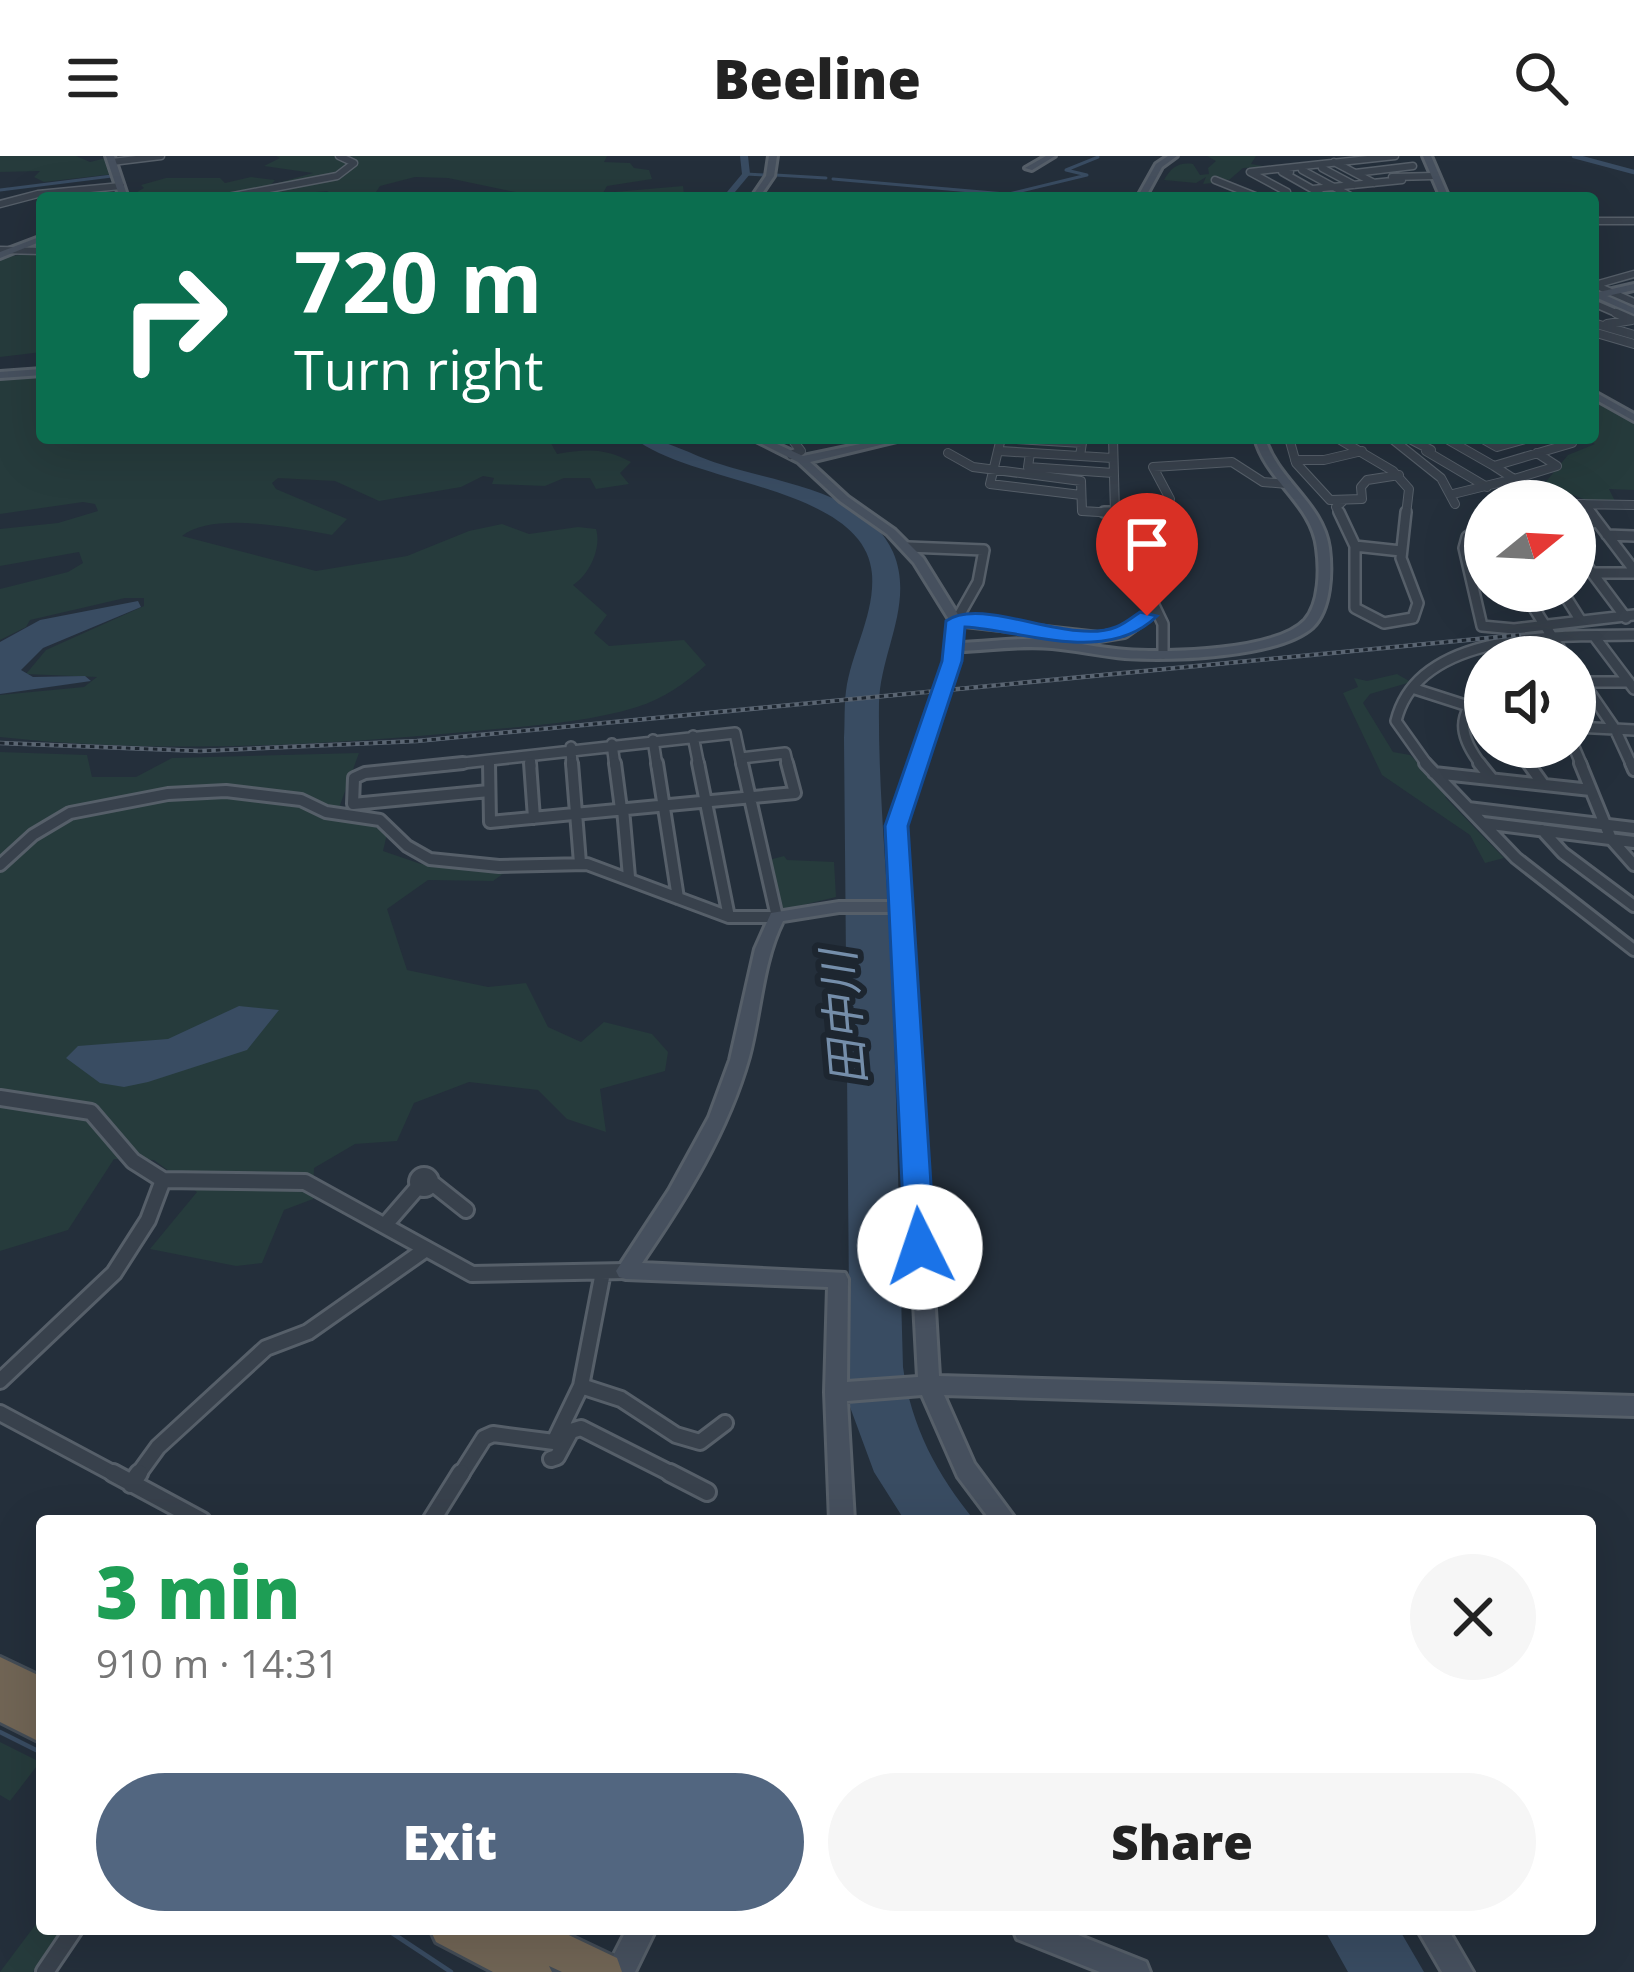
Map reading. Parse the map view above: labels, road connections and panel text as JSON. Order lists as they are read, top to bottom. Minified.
{"water":["田中川"],"north":"right","page":{"header":"Beeline","turn":["720 m","Turn right"],"heading":["3 min","910 m · 14:31"],"buttons":["Exit","Share"]}}
